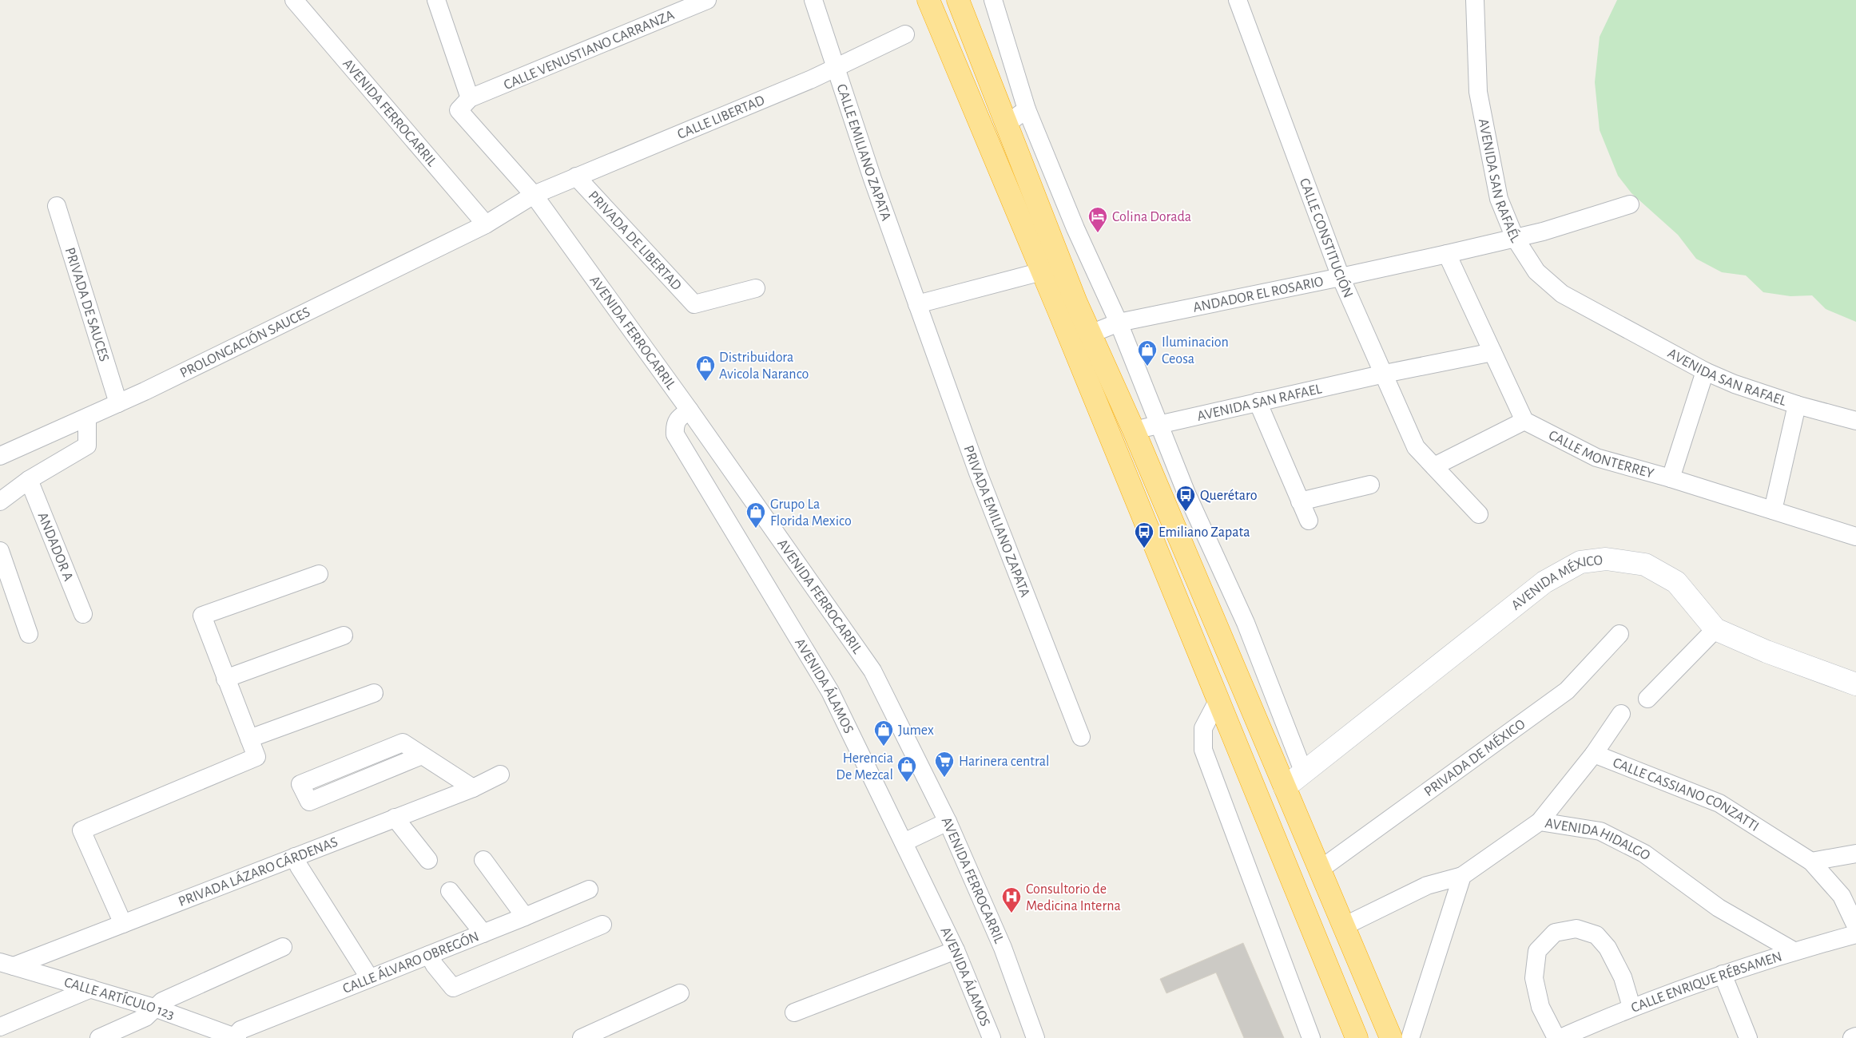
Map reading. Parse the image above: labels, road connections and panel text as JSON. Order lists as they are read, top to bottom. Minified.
{"streets":{"street":["CALLE VENUSTIANO CARRANZA","AVENIDA FERROCARRIL","CALLE LIBERTAD","CALLE EMILIANO ZAPATA","AVENIDA SAN RAFAÉL","CALLE CONSTITUCIÓN","PRIVADA DE LIBERTAD","ANDADOR EL ROSARIO","PRIVADA DE SAUCES","PROLONGACIÓN SAUCES","AVENIDA SAN RAFAEL","CALLE MONTERREY","PRIVADA EMILIANO ZAPATA","ANDADOR A","AVENIDA MÉXICO","AVENIDA ÁLAMOS","PRIVADA DE MÉXICO","CALLE CASSIANO CONZATTI","AVENIDA HIDALGO","PRIVADA LÁZARO CÁRDENAS","CALLE ÁLVARO OBREGÓN","CALLE ENRIQUE RÉBSAMEN","CALLE ARTÍCULO 123"]},"crossings":[["CALLE VENUSTIANO CARRANZA","AVENIDA FERROCARRIL"],["AVENIDA FERROCARRIL","CALLE LIBERTAD"],["AVENIDA FERROCARRIL","PROLONGACIÓN SAUCES"],["AVENIDA FERROCARRIL","AVENIDA ÁLAMOS"],["CALLE LIBERTAD","CALLE EMILIANO ZAPATA"],["CALLE LIBERTAD","PRIVADA DE LIBERTAD"],["CALLE LIBERTAD","PROLONGACIÓN SAUCES"],["CALLE EMILIANO ZAPATA","PRIVADA EMILIANO ZAPATA"],["AVENIDA SAN RAFAÉL","ANDADOR EL ROSARIO"],["AVENIDA SAN RAFAÉL","AVENIDA SAN RAFAEL"],["CALLE CONSTITUCIÓN","ANDADOR EL ROSARIO"],["CALLE CONSTITUCIÓN","AVENIDA SAN RAFAEL"],["PRIVADA DE SAUCES","PROLONGACIÓN SAUCES"],["AVENIDA HIDALGO","CALLE ENRIQUE RÉBSAMEN"],["PRIVADA LÁZARO CÁRDENAS","CALLE ARTÍCULO 123"],["CALLE ÁLVARO OBREGÓN","CALLE ARTÍCULO 123"]],"places":{"hotel":["Colina Dorada"],"shop":["Iluminacion Ceosa","Distribuidora Avicola Naranco","Grupo La Florida Mexico","Jumex","Herencia De Mezcal"],"bus stop":["Querétaro","Emiliano Zapata"],"supermarket":["Harinera central"],"hospital":["Consultorio de Medicina Interna"]}}
